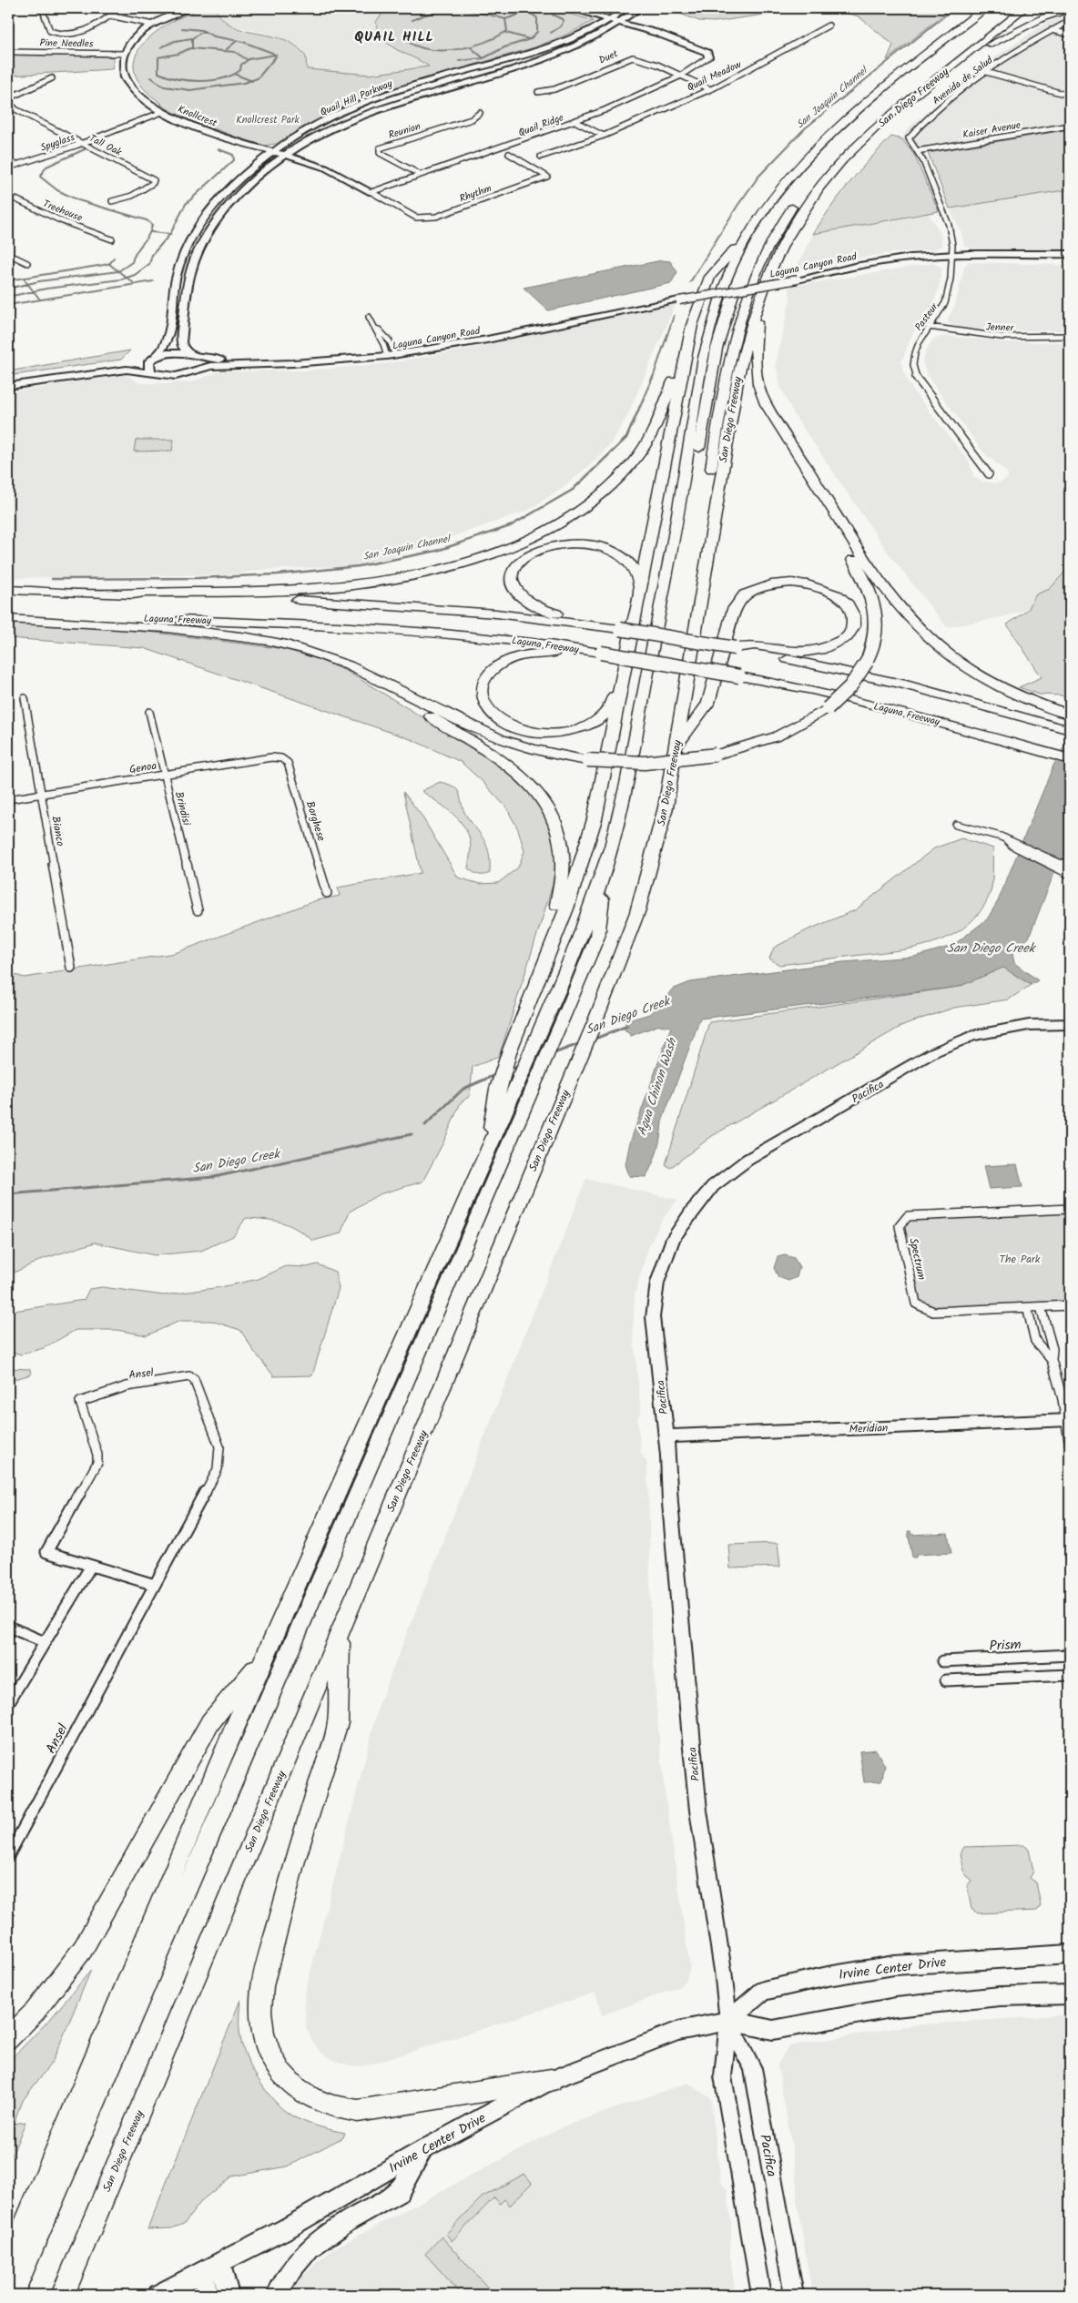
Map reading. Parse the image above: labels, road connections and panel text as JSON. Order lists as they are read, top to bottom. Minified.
{"streets":{"highway":["San Diego Freeway","Laguna Freeway"],"main road":["Quail Hill Parkway","Knollcrest","Laguna Canyon Road","Pacifica","Meridian","Irvine Center Drive"],"street":["Pine Needles","Duet","Quail Meadow","Avenida de Salud","Quail Ridge","Kaiser Avenue","Reunion","Spyglass","Tall Oak","Rhythm","Treehouse","Pasteur","Jenner","Genoa","Brindisi","Borghese","Bianco","Spectrum","Ansel","Prism"]},"crossings":[["Pine Needles","Knollcrest"],["Duet","Quail Meadow"],["Duet","Quail Ridge"],["Avenida de Salud","Kaiser Avenue"],["Avenida de Salud","Pasteur"],["Quail Hill Parkway","Knollcrest"],["Quail Hill Parkway","Laguna Canyon Road"],["Knollcrest","Quail Ridge"],["Knollcrest","Spyglass"],["Knollcrest","Rhythm"],["Quail Ridge","Reunion"],["Quail Ridge","Rhythm"],["Kaiser Avenue","Pasteur"],["Spyglass","Tall Oak"],["Laguna Canyon Road","Pasteur"],["Pasteur","Jenner"],["Genoa","Brindisi"],["Genoa","Borghese"],["Genoa","Bianco"],["Pacifica","Meridian"],["Pacifica","Irvine Center Drive"]],"districts":["QUAIL HILL"],"water":["San Joaquin Channel","San Diego Creek","Agua Chinon Wash"],"parks":["Knollcrest Park","The Park"]}
